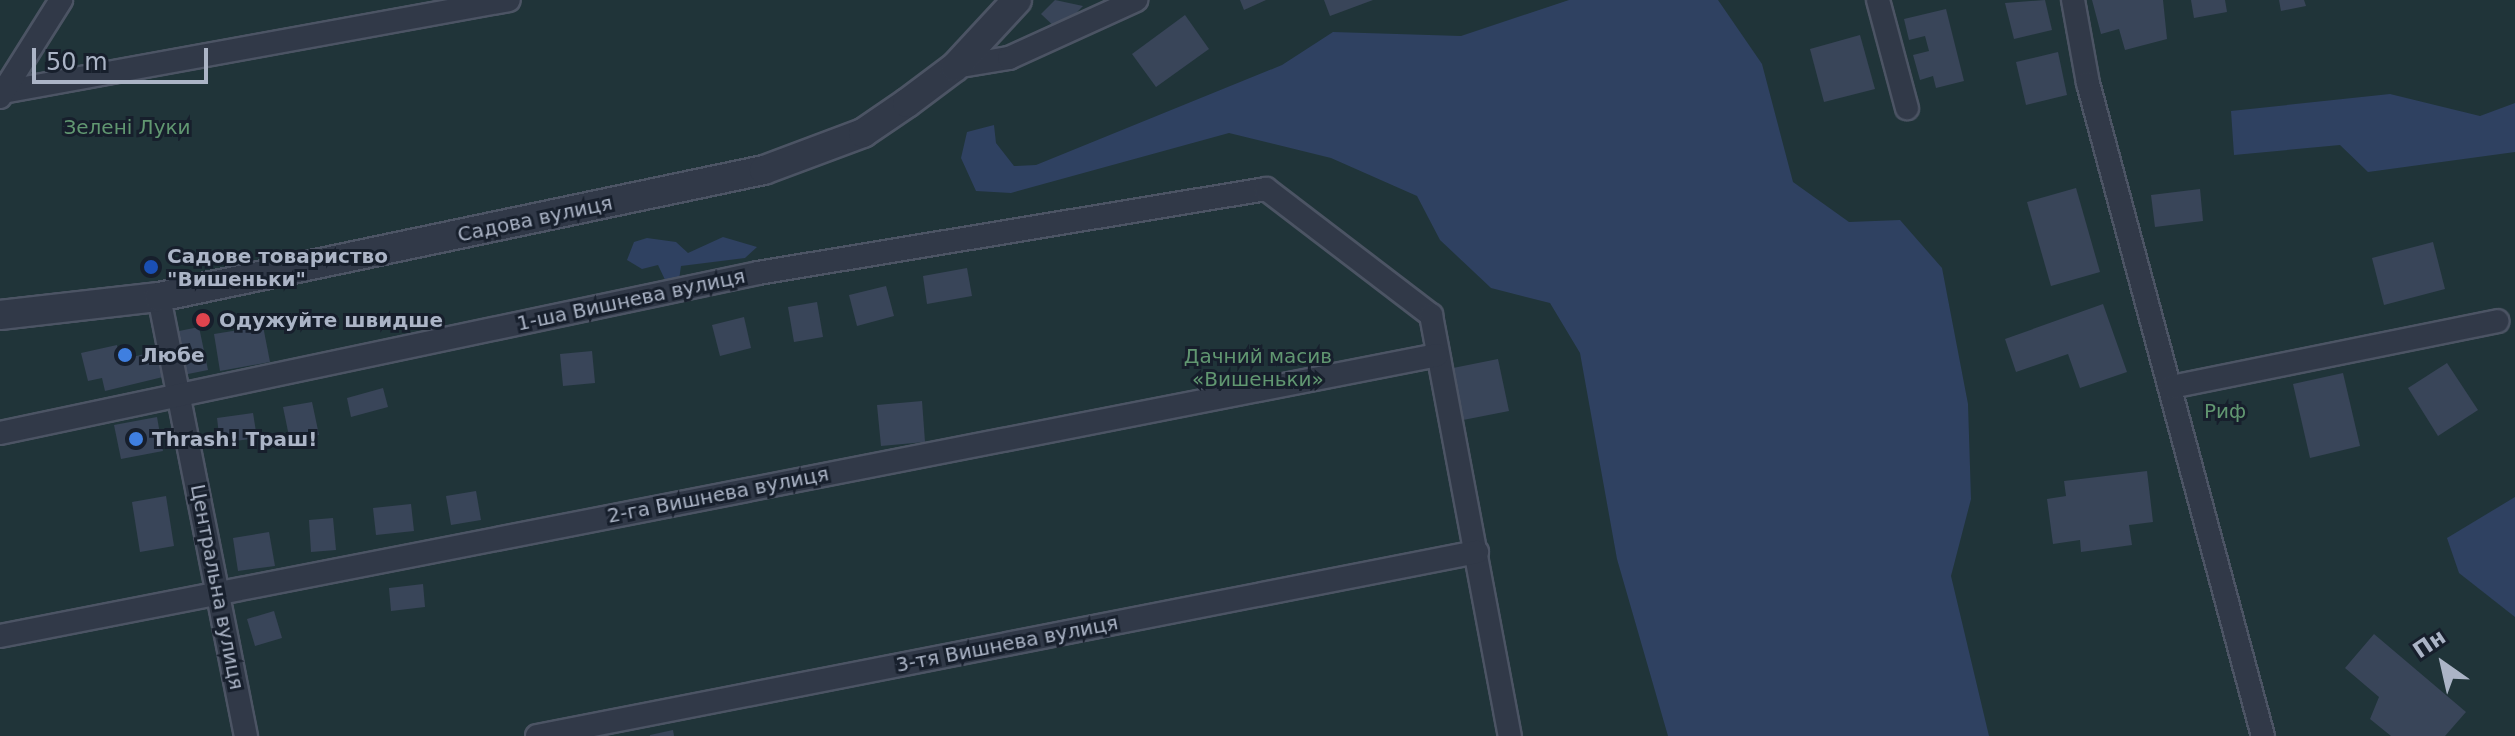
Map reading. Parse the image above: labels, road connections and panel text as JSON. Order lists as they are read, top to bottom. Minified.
{"streets":{"street":["Садова вулиця","1-ша Вишнева вулиця","2-га Вишнева вулиця","Центральна вулиця","3-тя Вишнева вулиця"]},"crossings":[["Садова вулиця","Центральна вулиця"],["1-ша Вишнева вулиця","2-га Вишнева вулиця"],["1-ша Вишнева вулиця","Центральна вулиця"],["2-га Вишнева вулиця","Центральна вулиця"]],"parks":["Зелені Луки","Дачний масив «Вишеньки»","Риф"],"places":["Садове товариство \"Вишеньки\"","Одужуйте швидше","Любе","Thrash! Траш!"],"scale_bar":"50 m","north":"top left"}
